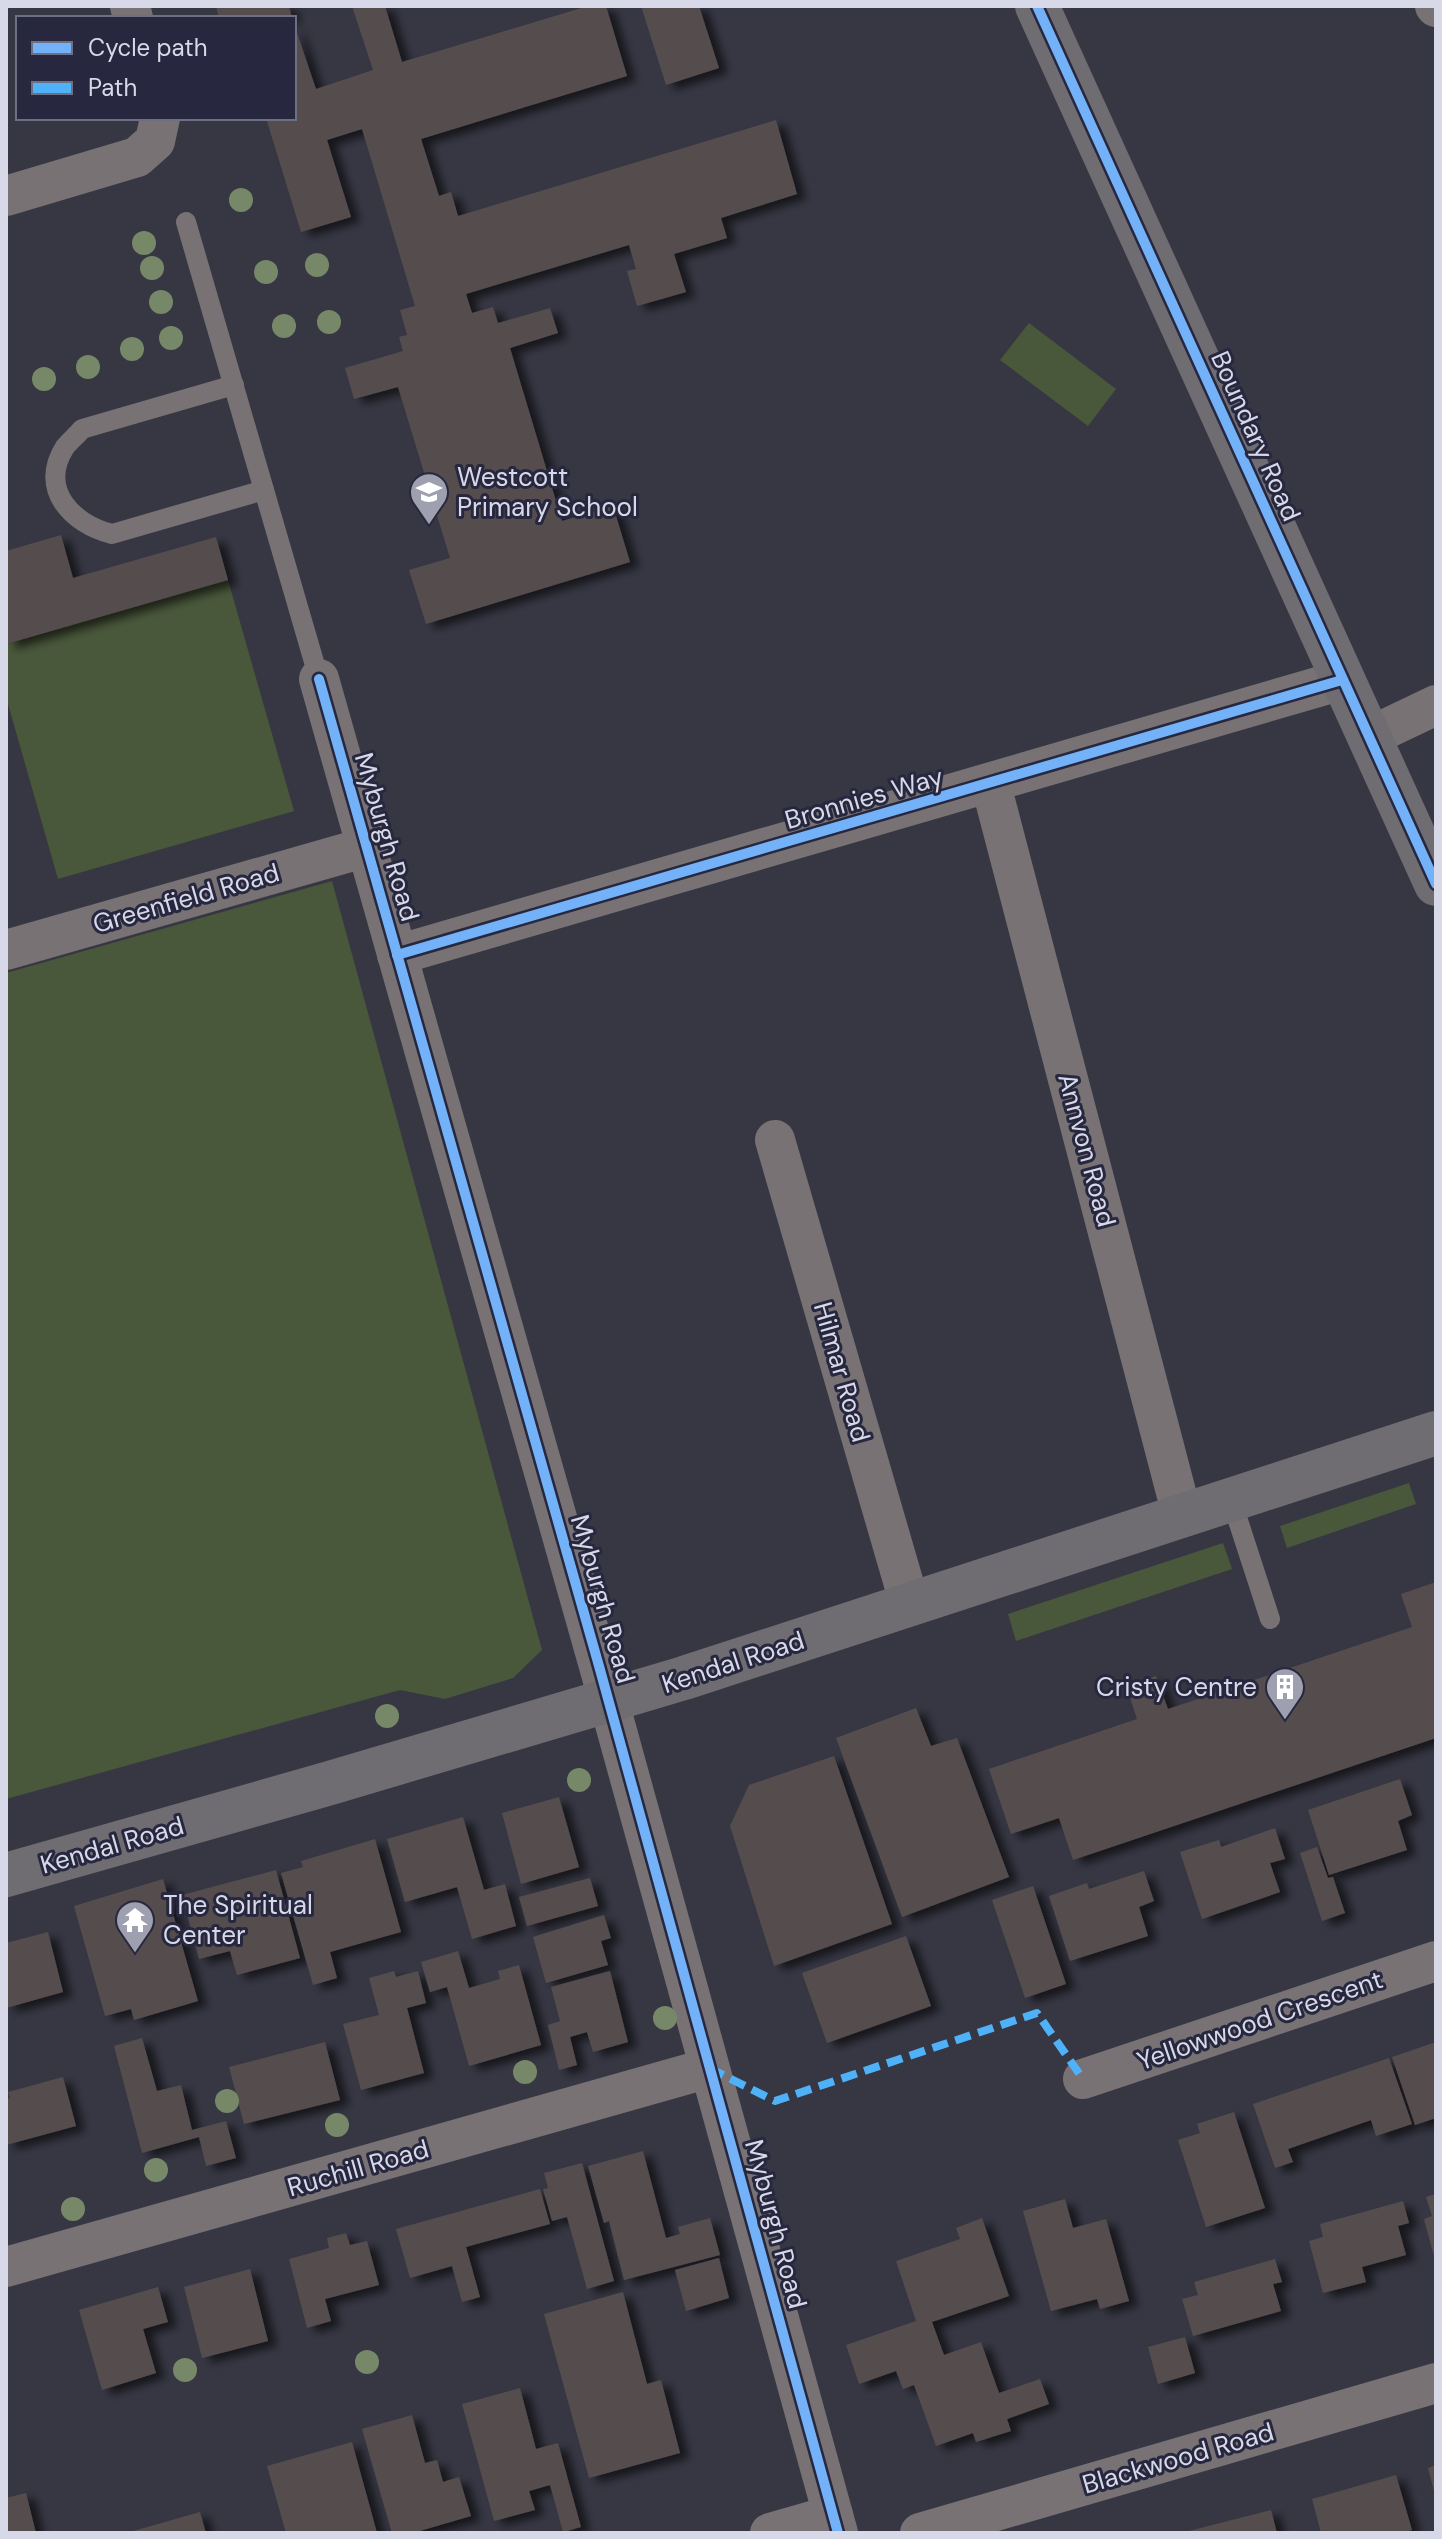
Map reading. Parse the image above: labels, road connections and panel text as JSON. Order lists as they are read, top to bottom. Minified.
{"streets":{"main road":["Boundary Road","Kendal Road"],"street":["Bronnies Way","Myburgh Road","Greenfield Road","Annvon Road","Hilmar Road","Yellowwood Crescent","Ruchill Road","Blackwood Road"]},"crossings":[["Boundary Road","Bronnies Way"],["Bronnies Way","Myburgh Road"],["Bronnies Way","Annvon Road"],["Myburgh Road","Greenfield Road"],["Myburgh Road","Kendal Road"],["Myburgh Road","Ruchill Road"],["Annvon Road","Kendal Road"],["Hilmar Road","Kendal Road"]],"places":{"school or university":["Westcott Primary School"],"building":["Cristy Centre"],"temple":["The Spiritual Center"]},"legend":["Cycle path","Path"]}
